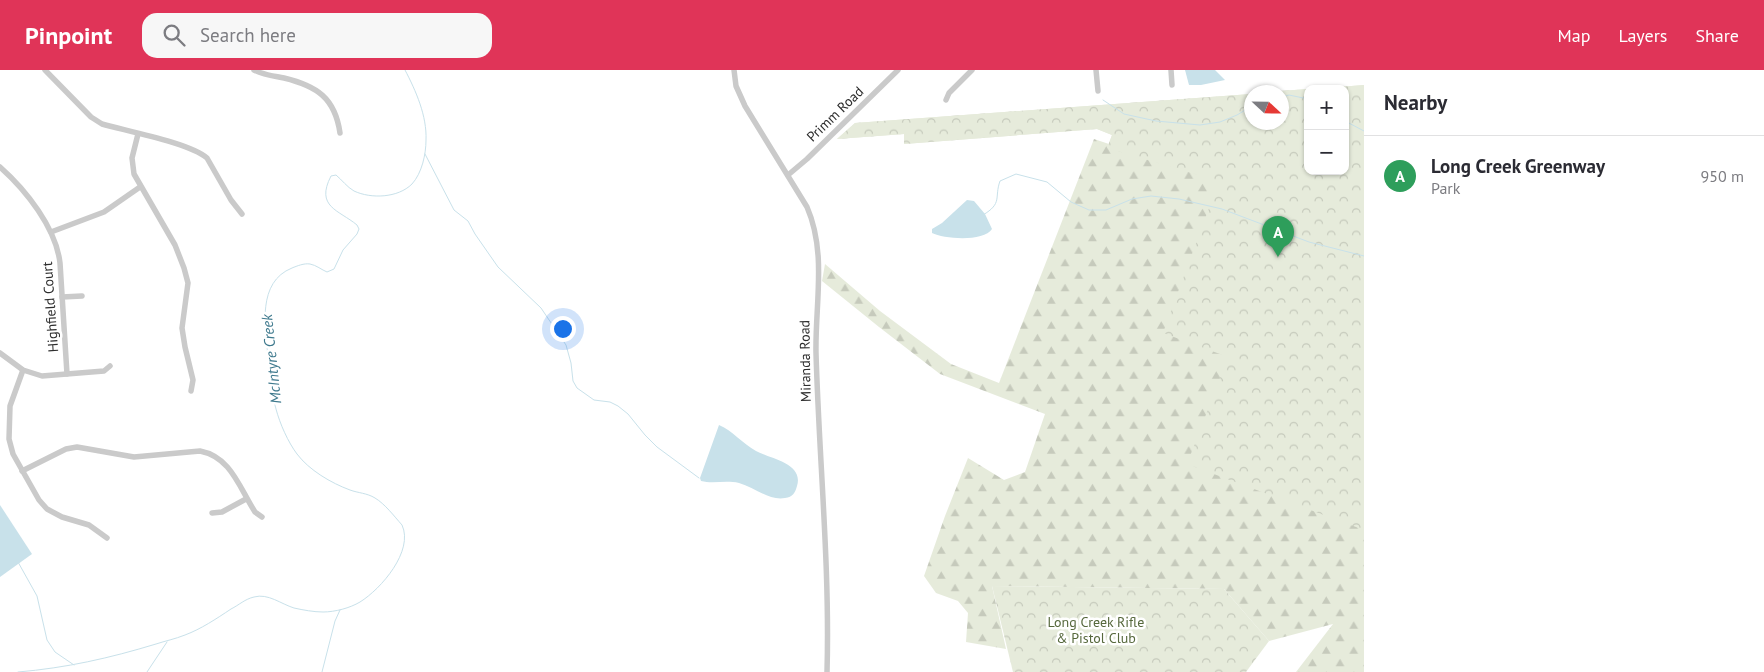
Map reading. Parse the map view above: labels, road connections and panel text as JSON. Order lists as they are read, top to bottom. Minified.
{"streets":{"street":["Primm Road","Highfield Court","Miranda Road"]},"crossings":[["Primm Road","Miranda Road"]],"water":["McIntyre Creek"],"parks":["Long Creek Rifle & Pistol Club"],"north":"right","page":{"header":"Pinpoint","search":"Search here","nav":["Map","Layers","Share"],"heading":"Nearby","map_buttons":["+","−"],"list":[{"mark":"A","name":"Long Creek Greenway","note":"Park","value":"950 m"}],"pins":"A"}}
